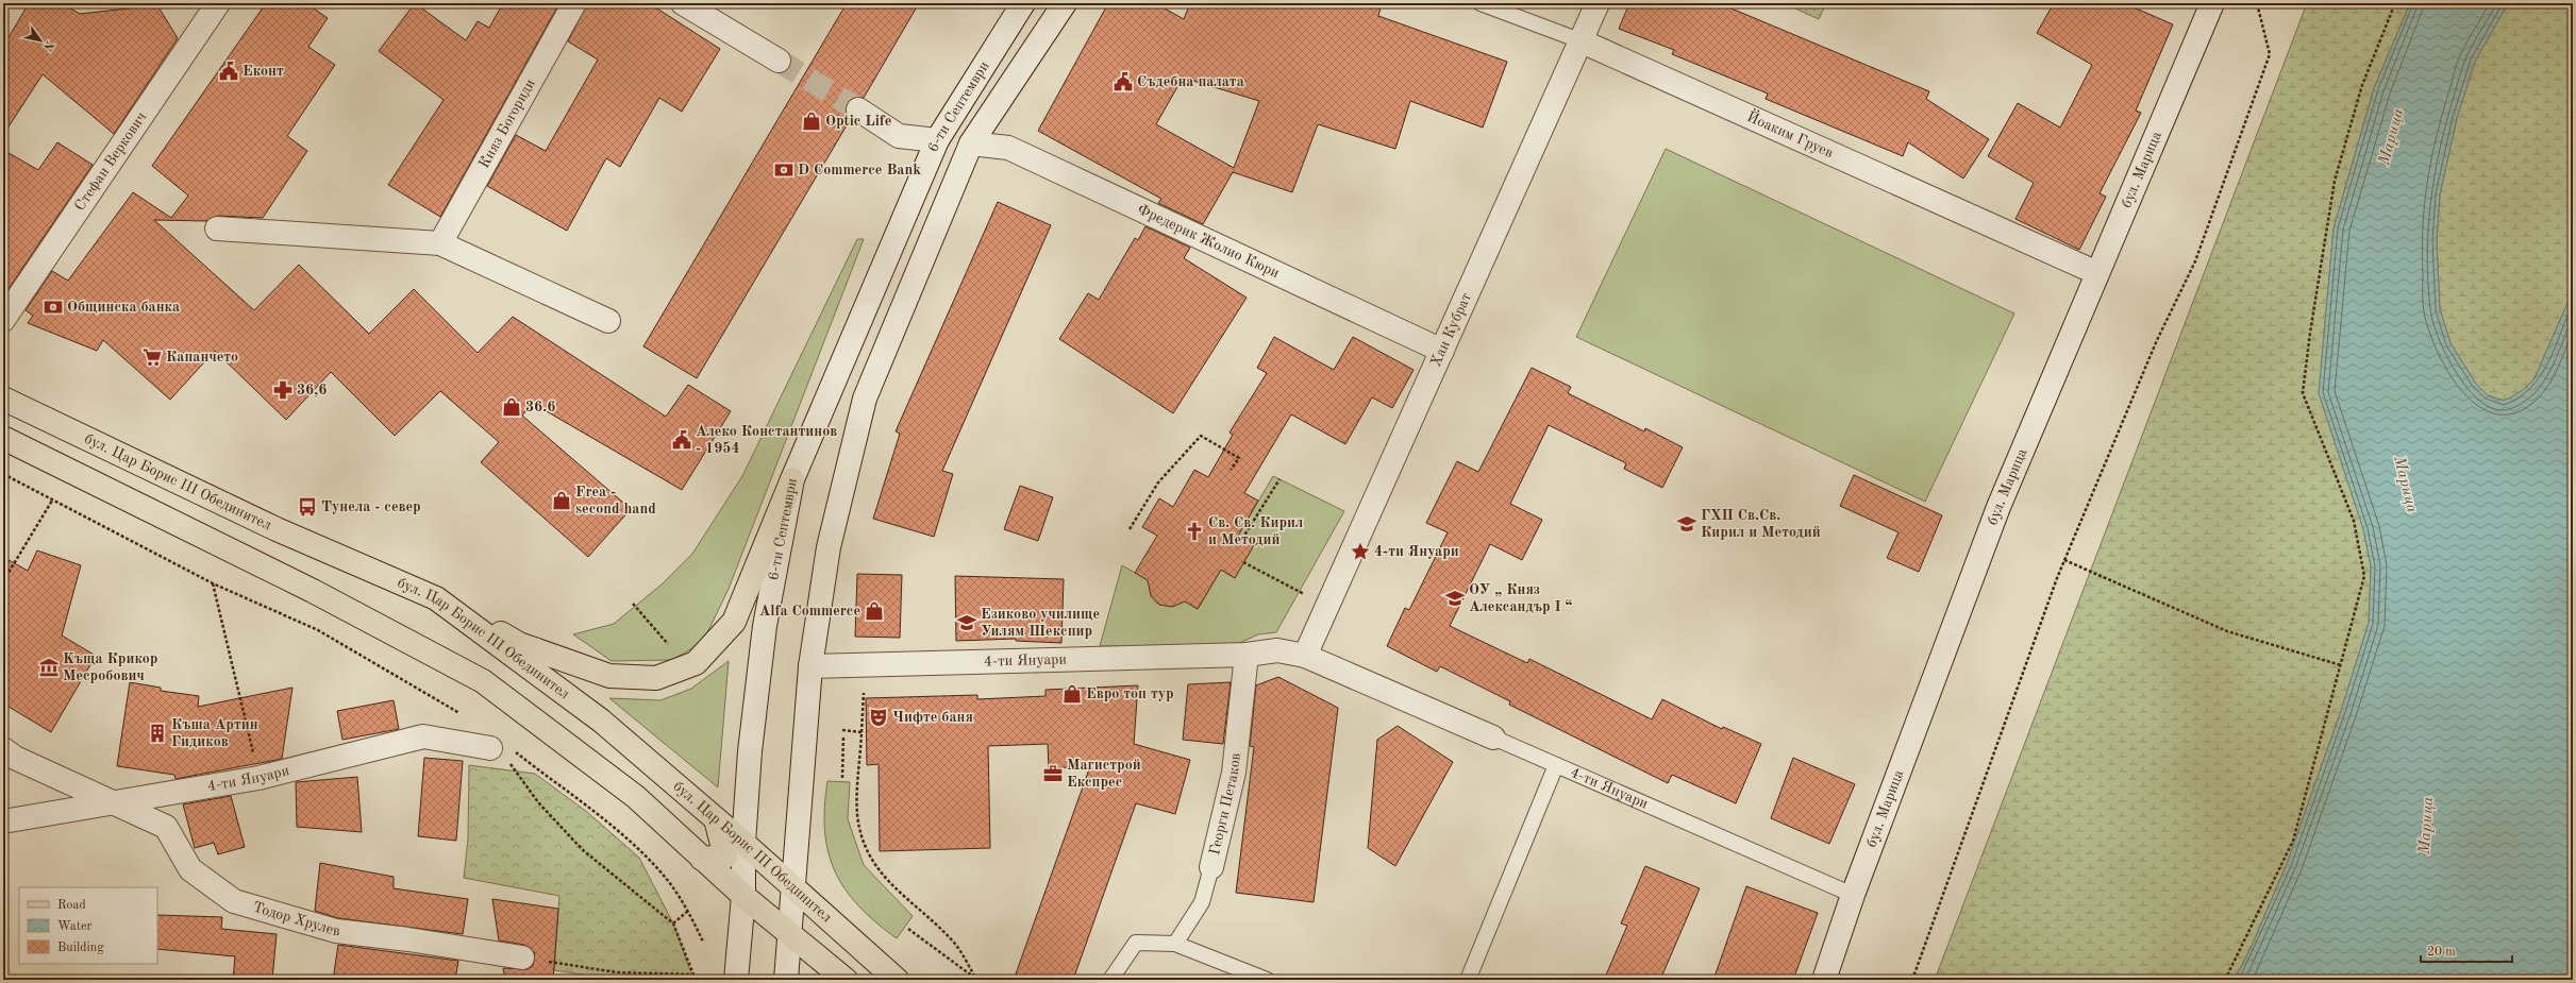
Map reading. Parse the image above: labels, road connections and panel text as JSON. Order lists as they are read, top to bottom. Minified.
{"streets":{"main road":["бул. Цар Борис III Обединител"],"street":["6-ти Септември","Княз Богориди","Йоаким Груев","Стефан Веркович","бул. Марица","Фредерик Жолио Кюри","Хан Кубрат","4-ти Януари","Георги Петаков","Тодор Хрулев"]},"crossings":[["6-ти Септември","Фредерик Жолио Кюри"],["6-ти Септември","бул. Цар Борис III Обединител"],["6-ти Септември","4-ти Януари"],["Йоаким Груев","бул. Марица"],["Йоаким Груев","Хан Кубрат"],["бул. Марица","4-ти Януари"],["Фредерик Жолио Кюри","Хан Кубрат"],["Хан Кубрат","4-ти Януари"],["4-ти Януари","Георги Петаков"],["4-ти Януари","Тодор Хрулев"]],"water":["Марица"],"places":{"public building":["Еконт","Съдебна палата","Алеко Константинов - 1954"],"shop":["Optic Life","36.6","Frea - second hand","Alfa Commerce","Евро топ тур"],"bank":["D Commerce Bank","Общинска банка"],"supermarket":["Капанчето"],"pharmacy":["36,6"],"bus stop":["Тунела - север"],"school or university":["ГХП Св.Св. Кирил и Методий","ОУ „ Княз Александър I “","Езиково училище Уилям Шекспир"],"church":["Св. Св. Кирил и Методий"],"place":["4-ти Януари"],"museum":["Kъща Крикор Месробович"],"theatre":["Чифте баня"],"building":["Къша Артин Гидиков"],"office":["Магистрой Експрес"]},"legend":["Road","Water","Building"],"scale_bar":"20 m","north":"bottom right"}
